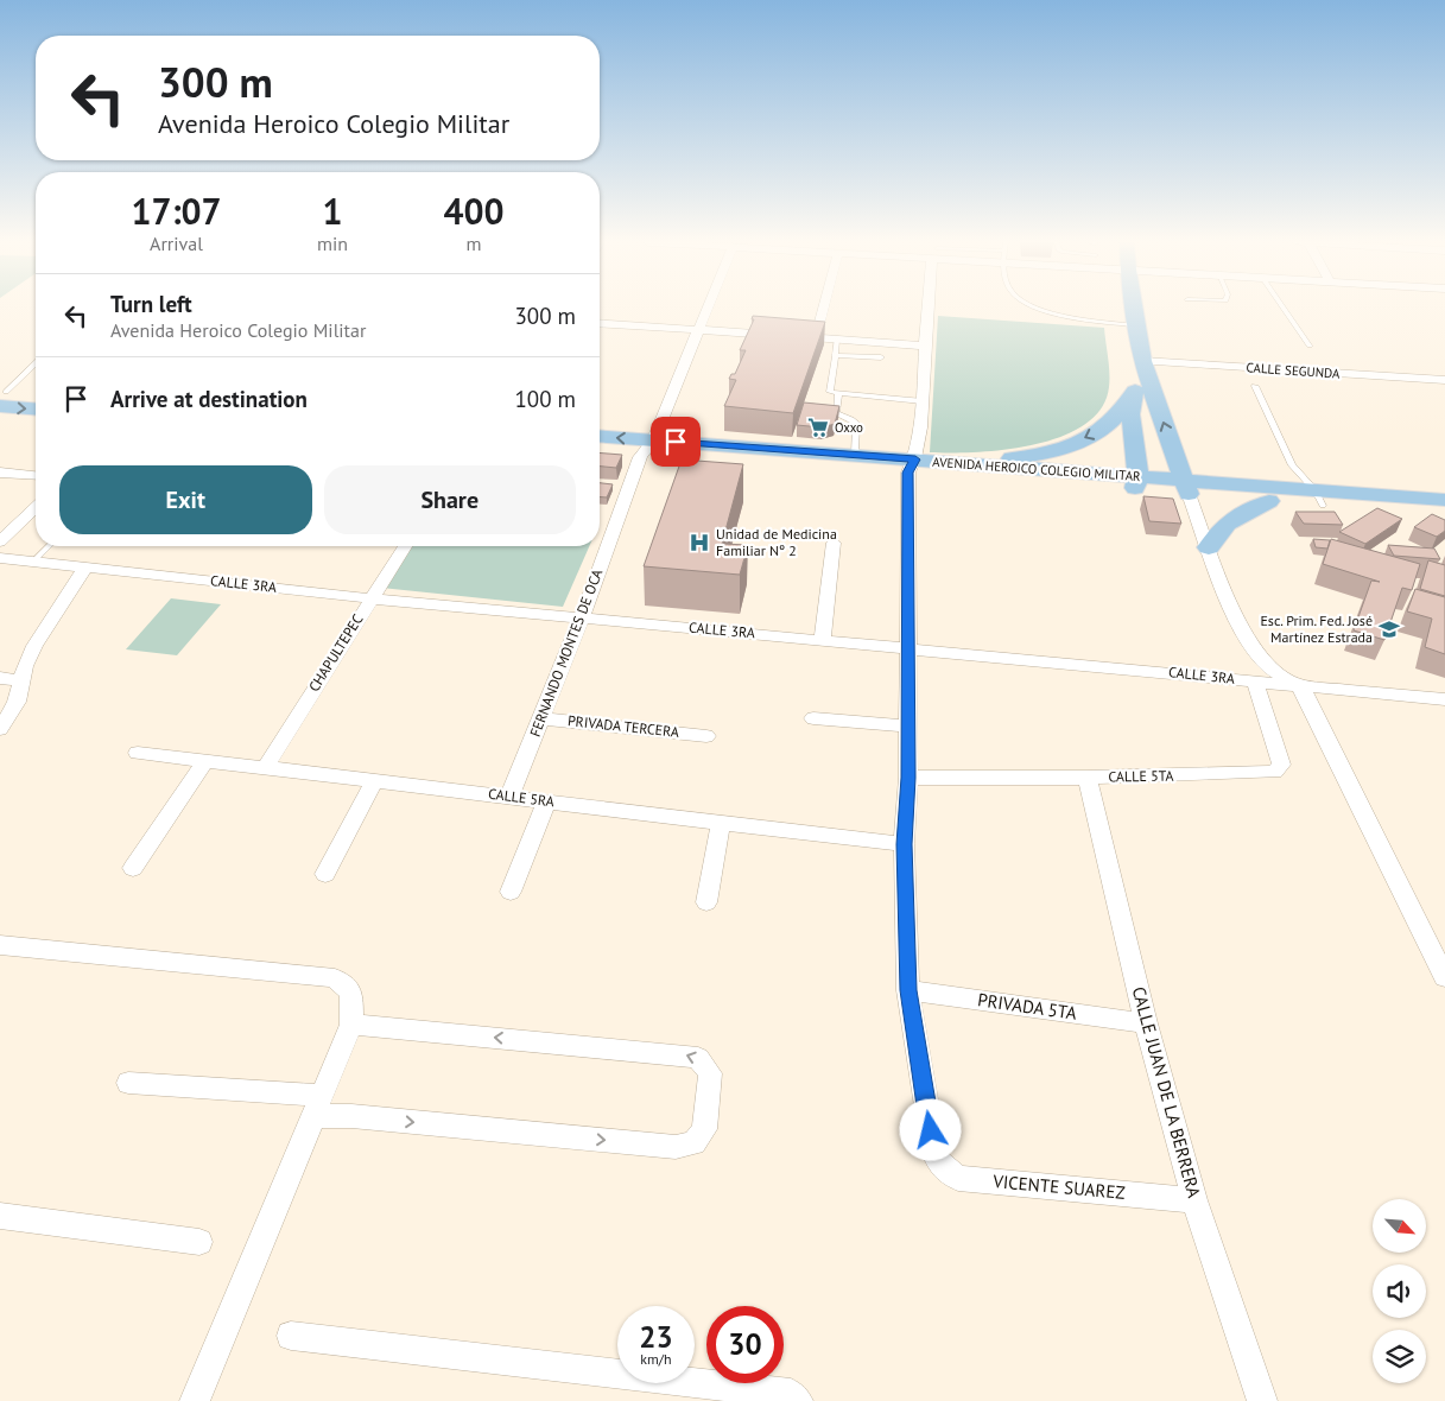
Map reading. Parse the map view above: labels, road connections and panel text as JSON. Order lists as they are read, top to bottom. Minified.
{"streets":{"main road":["AVENIDA HEROICO COLEGIO MILITAR"],"street":["CALLE SEGUNDA","CALLE 3RA","CHAPULTEPEC","FERNANDO MONTES DE OCA","PRIVADA TERCERA","CALLE 5TA","CALLE 5RA","PRIVADA 5TA","CALLE JUAN DE LA BERRERA","VICENTE SUAREZ"]},"crossings":[["AVENIDA HEROICO COLEGIO MILITAR","FERNANDO MONTES DE OCA"],["CALLE 3RA","CHAPULTEPEC"],["CALLE 3RA","FERNANDO MONTES DE OCA"],["CALLE 3RA","CALLE 5TA"],["CHAPULTEPEC","CALLE 5RA"],["FERNANDO MONTES DE OCA","PRIVADA TERCERA"],["FERNANDO MONTES DE OCA","CALLE 5RA"],["CALLE 5TA","CALLE JUAN DE LA BERRERA"],["PRIVADA 5TA","CALLE JUAN DE LA BERRERA"],["PRIVADA 5TA","VICENTE SUAREZ"],["CALLE JUAN DE LA BERRERA","VICENTE SUAREZ"]],"places":{"supermarket":["Oxxo"],"hospital":["Unidad de Medicina Familiar Nº 2"],"school or university":["Esc. Prim. Fed. José Martínez Estrada"]},"north":"bottom right","page":{"turn":["300 m","Avenida Heroico Colegio Militar"],"eta":["17:07","Arrival","1","min","400","m"],"list":[{"name":"Turn left","note":"Avenida Heroico Colegio Militar","value":"300 m"},{"name":"Arrive at destination","value":"100 m"}],"buttons":["Exit","Share"],"speed":"23 km/h","limit":"30"}}
